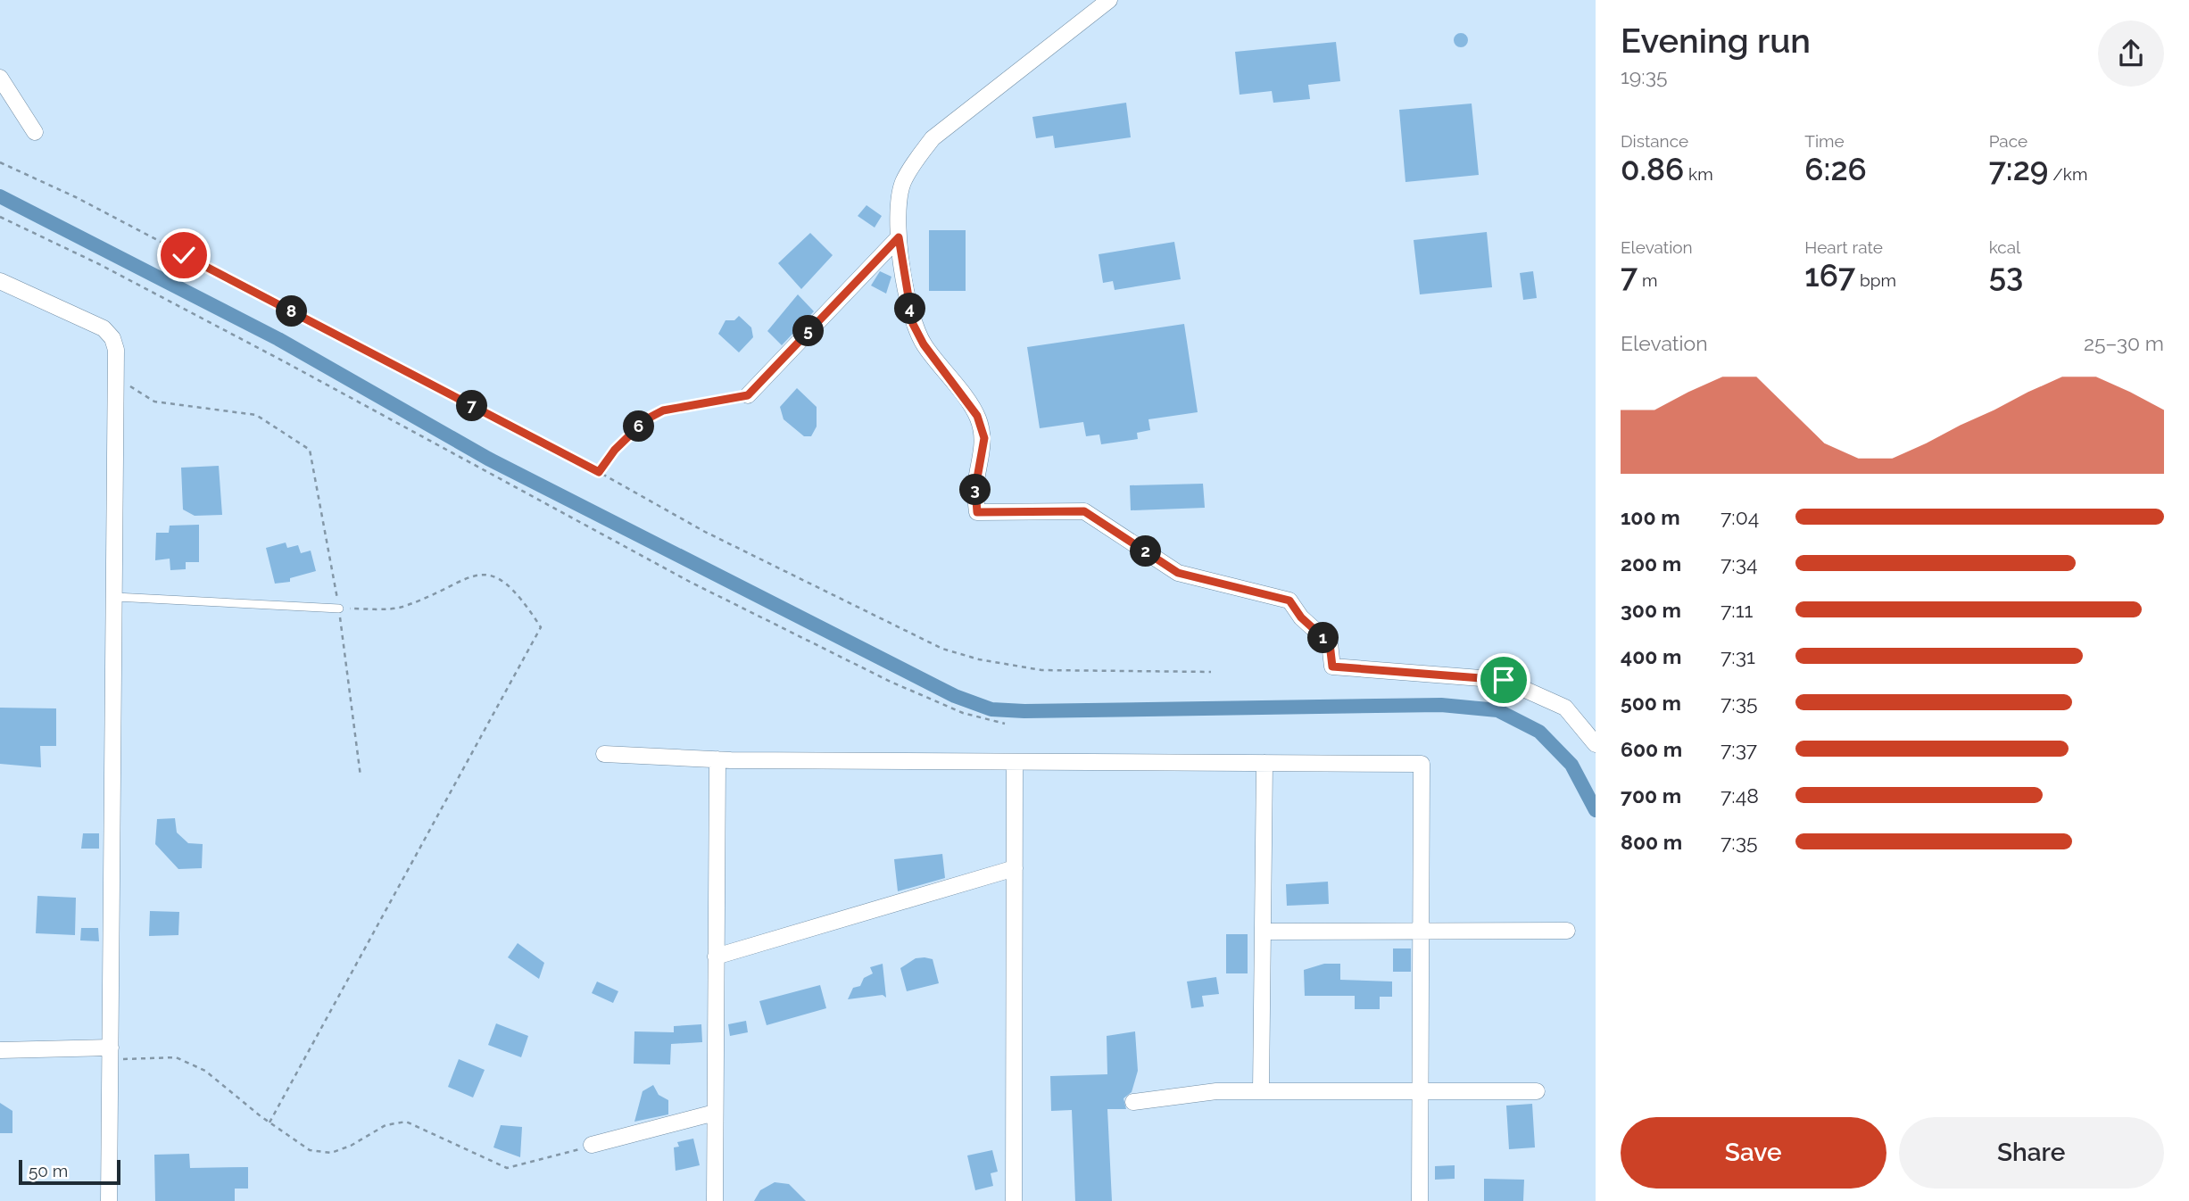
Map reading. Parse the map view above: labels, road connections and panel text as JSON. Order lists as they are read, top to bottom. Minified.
{"scale_bar":"50 m","page":{"heading":["Evening run","19:35"],"stats":[["Distance","0.86 km"],["Time","6:26"],["Pace","7:29 /km"],["Elevation","7 m"],["Heart rate","167 bpm"],["kcal","53"]],"pins":["4","8","5","7","6","3","2","1"],"chart":["Elevation","25–30 m"],"list":[{"name":"100 m","note":"7:04"},{"name":"200 m","note":"7:34"},{"name":"300 m","note":"7:11"},{"name":"400 m","note":"7:31"},{"name":"500 m","note":"7:35"},{"name":"600 m","note":"7:37"},{"name":"700 m","note":"7:48"},{"name":"800 m","note":"7:35"}],"buttons":["Save","Share"],"scale":"50 m"}}
